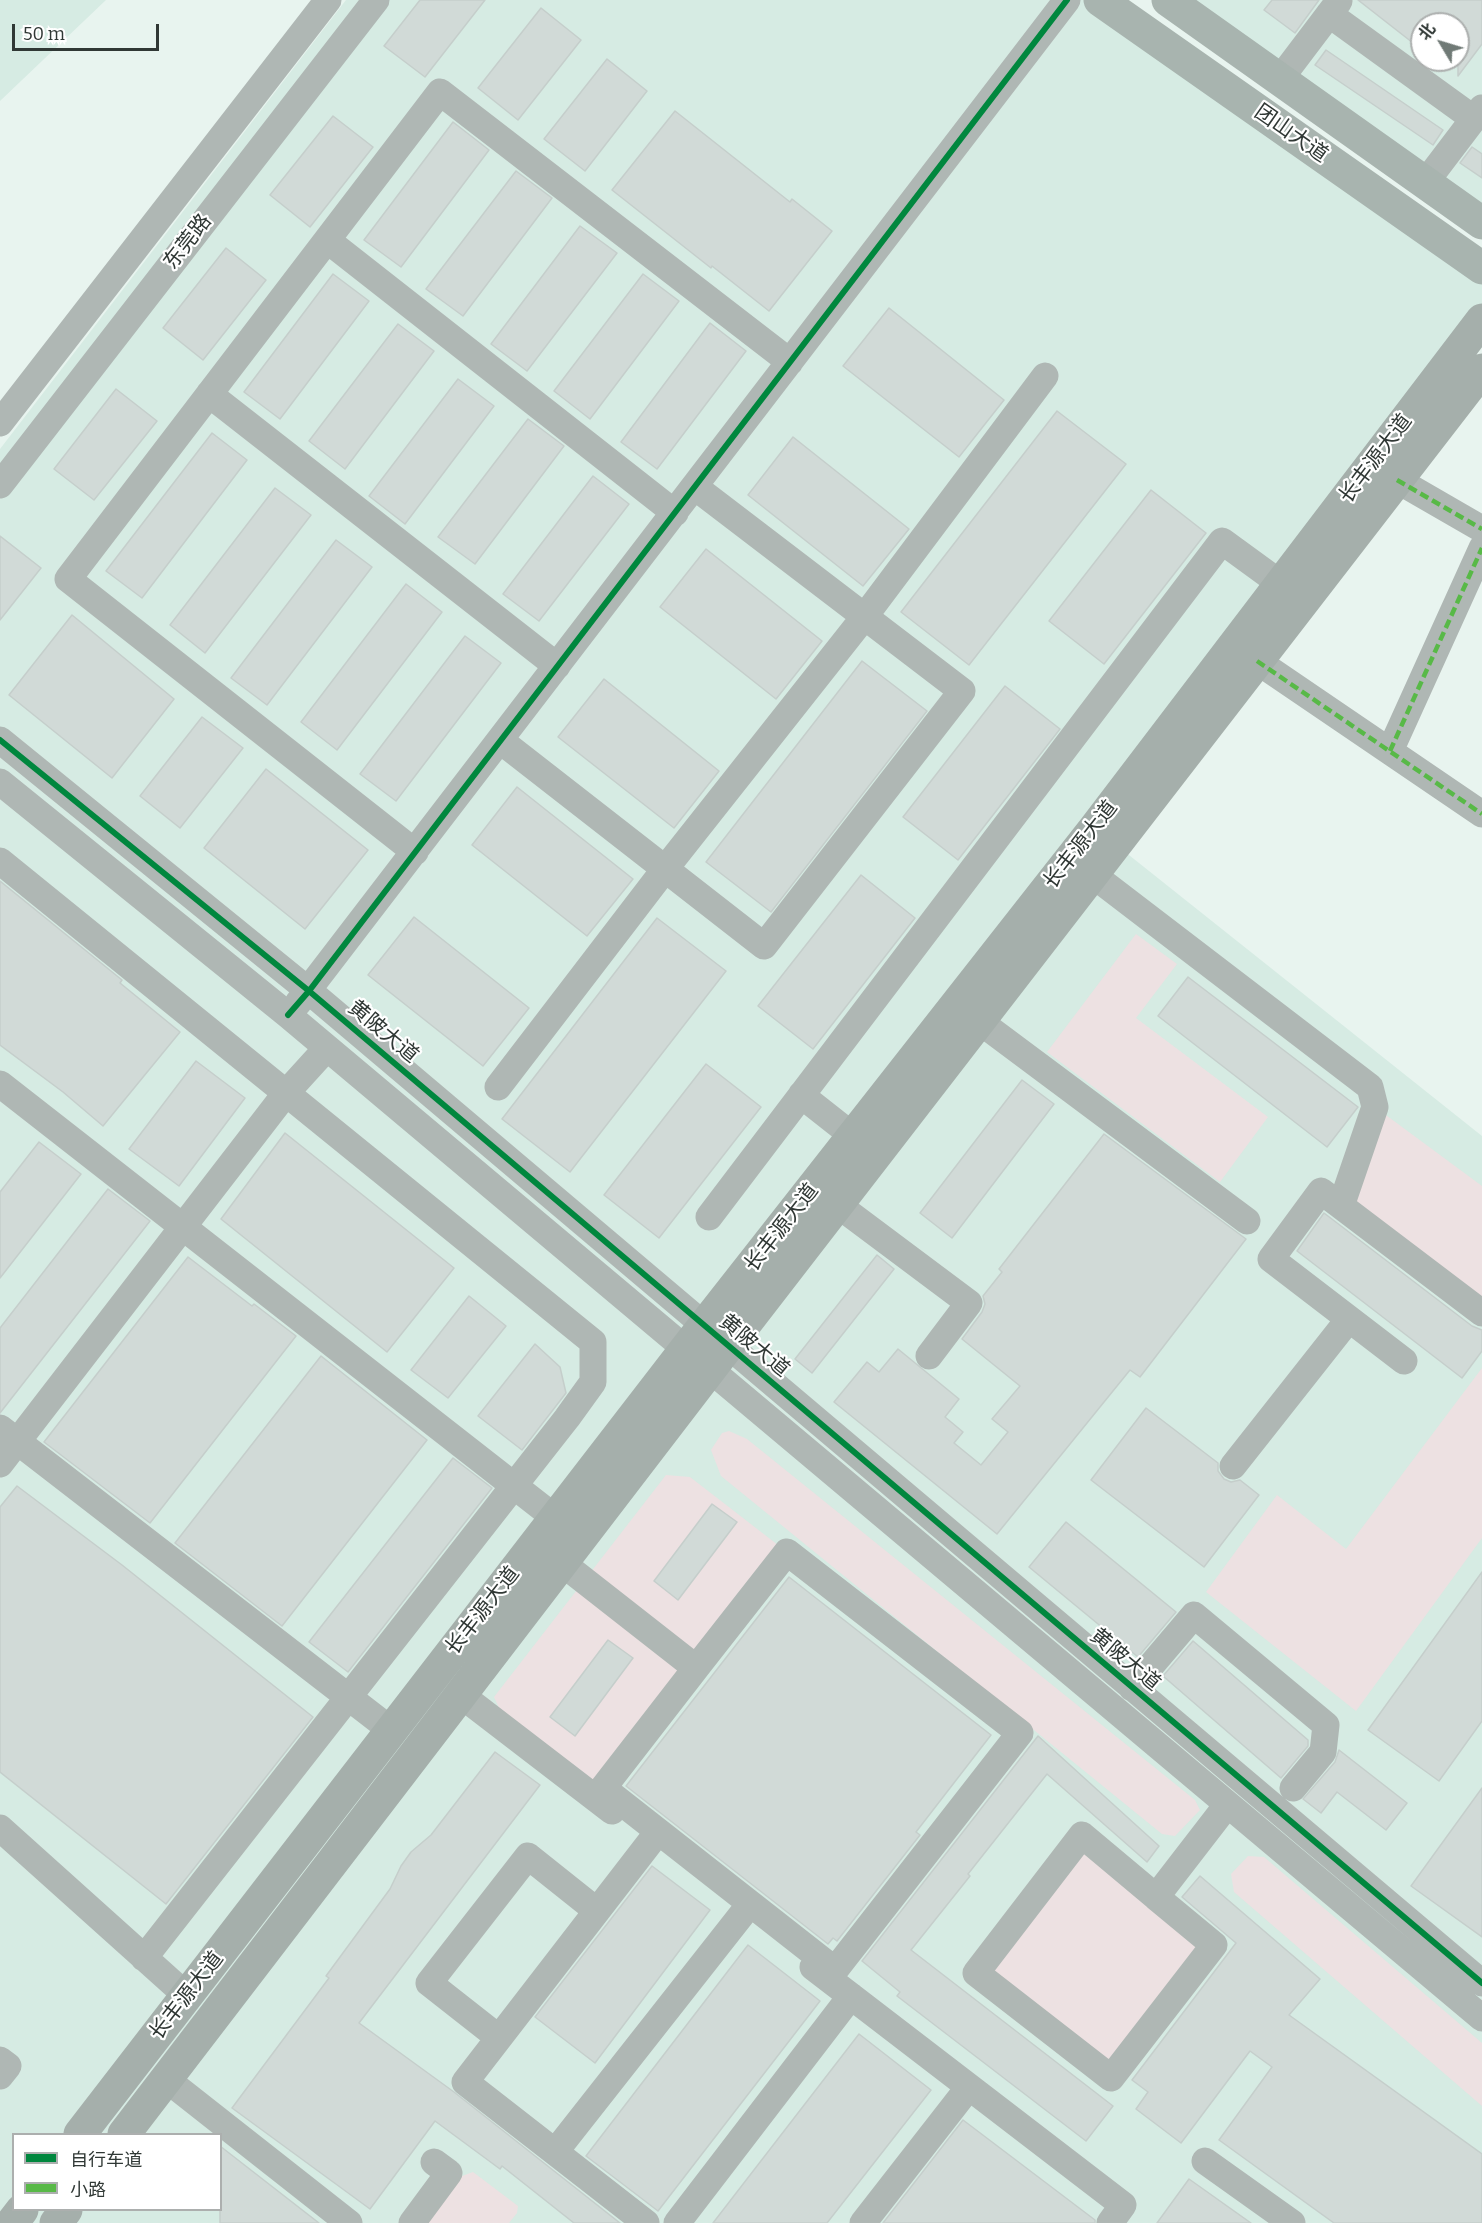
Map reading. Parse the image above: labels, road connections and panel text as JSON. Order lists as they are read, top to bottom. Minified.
{"streets":{"highway":["团山大道"],"main road":["长丰源大道"],"street":["东莞路","黄陂大道"]},"crossings":[["长丰源大道","黄陂大道"]],"legend":["自行车道","小路"],"scale_bar":"50 m","north":"top left"}
